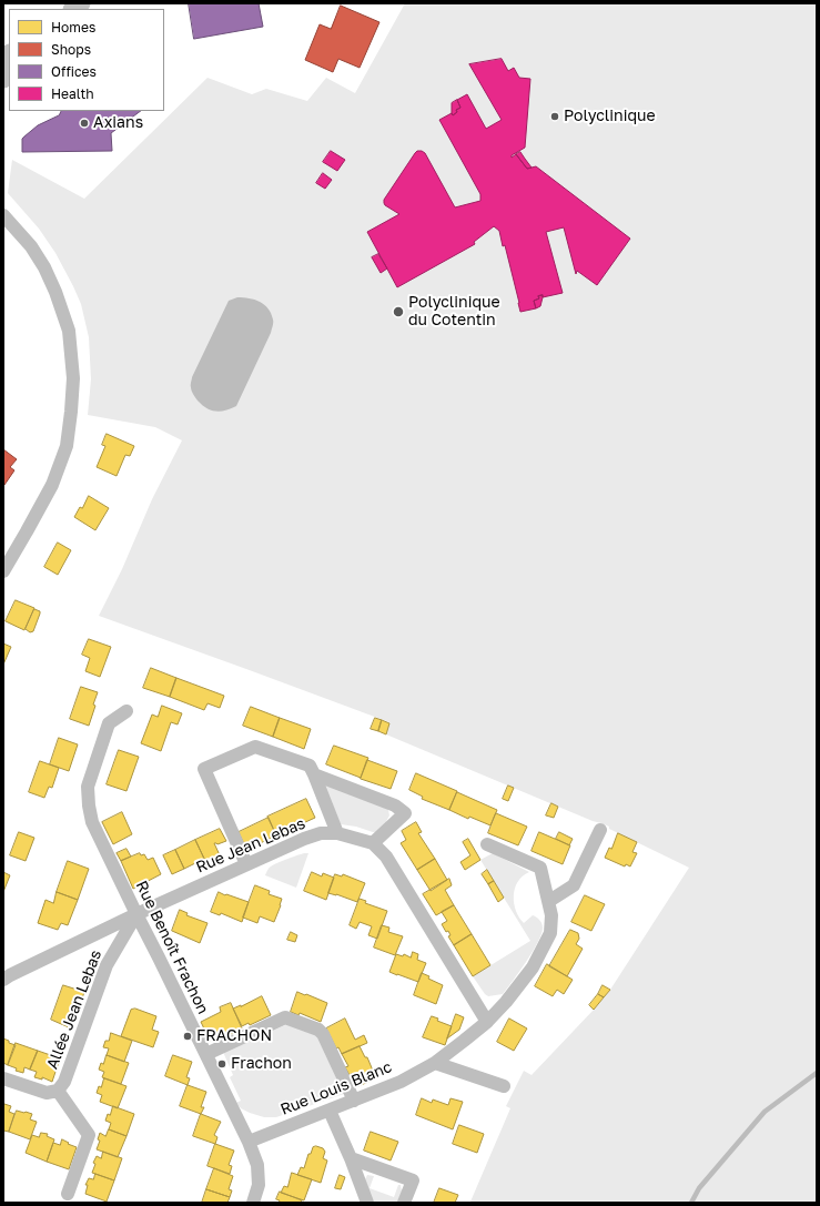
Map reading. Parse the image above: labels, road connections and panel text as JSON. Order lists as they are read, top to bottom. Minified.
{"streets":{"street":["Rue Jean Lebas","Rue Benoît Frachon","Allée Jean Lebas","Rue Louis Blanc"]},"crossings":[["Rue Jean Lebas","Rue Benoît Frachon"],["Rue Jean Lebas","Allée Jean Lebas"],["Rue Benoît Frachon","Allée Jean Lebas"],["Rue Benoît Frachon","Rue Louis Blanc"]],"places":["Polyclinique","Axians","Polyclinique du Cotentin","FRACHON","Frachon"],"legend":["Homes","Shops","Offices","Health"]}
